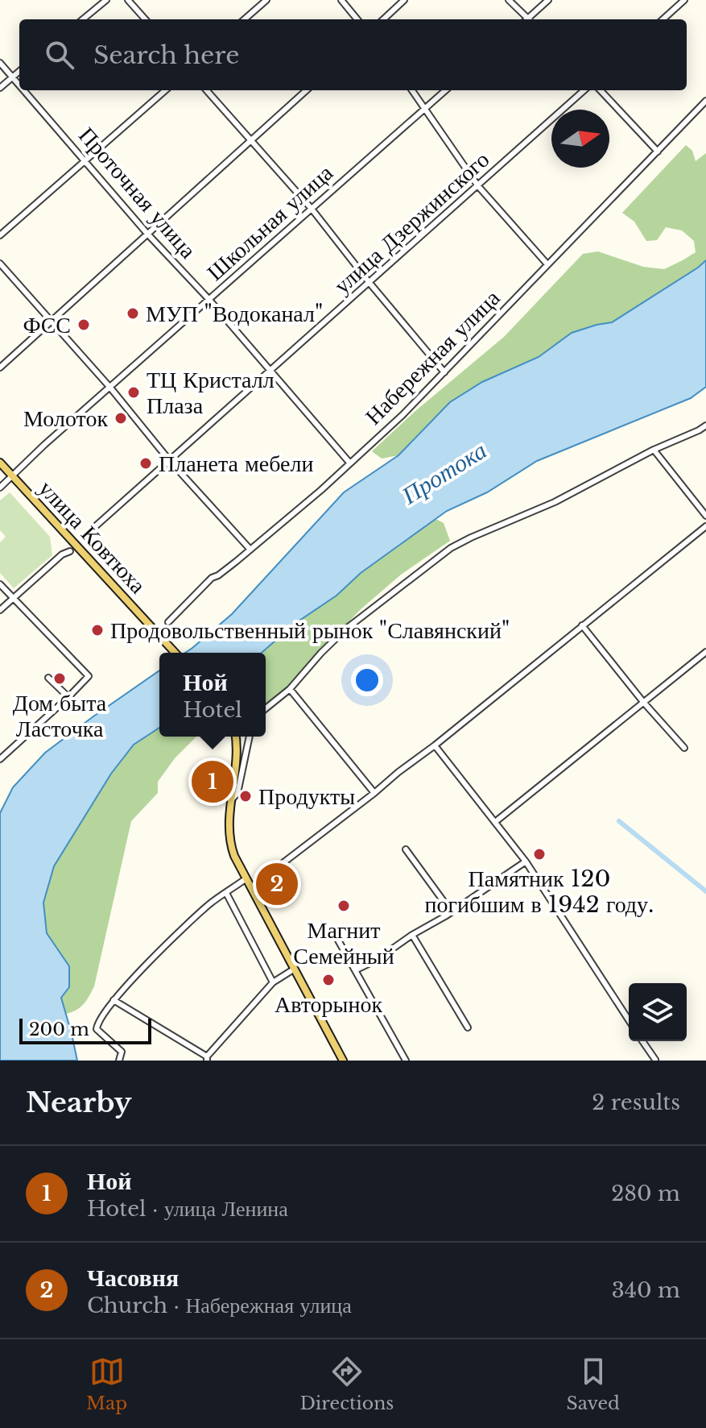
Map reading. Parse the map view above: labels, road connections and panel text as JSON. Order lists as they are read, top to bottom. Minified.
{"streets":{"main road":["улица Ковтюха"],"street":["Проточная улица","Школьная улица","улица Дзержинского","Набережная улица"]},"crossings":[["Проточная улица","Школьная улица"],["Проточная улица","улица Дзержинского"],["Проточная улица","Набережная улица"],["Школьная улица","улица Ковтюха"]],"water":["Протока"],"places":["МУП \"Водоканал\"","ФСС","ТЦ Кристалл Плаза","Молоток","Планета мебели","Продовольственный рынок \"Славянский\"","Дом быта Ласточка","Продукты","Памятник 120 погибшим в 1942 году.","Магнит Семейный","Авторынок"],"scale_bar":"200 m","north":"right","page":{"search":"Search here","popup":["Ной","Hotel"],"pins":["1","2"],"scale":"200 m","heading":["Nearby","2 results"],"list":[{"mark":"1","name":"Ной","note":"Hotel · улица Ленина","value":"280 m"},{"mark":"2","name":"Часовня","note":"Church · Набережная улица","value":"340 m"}],"nav":["Map","Directions","Saved"]}}
